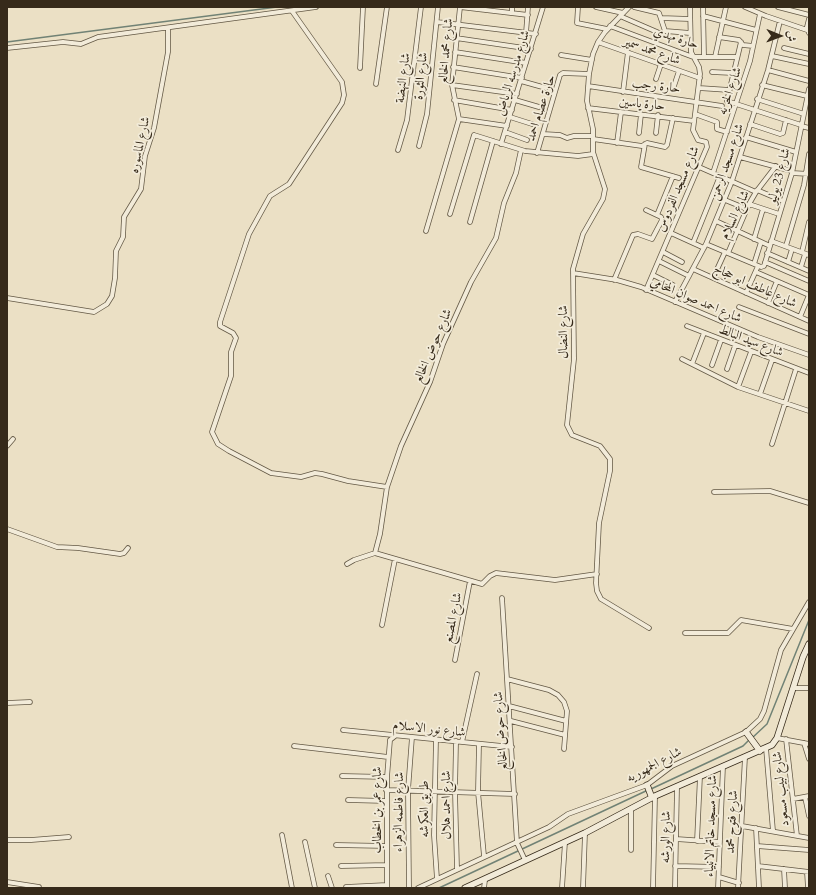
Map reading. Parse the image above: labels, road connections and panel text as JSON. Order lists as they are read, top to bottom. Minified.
{"streets":{"street":["حارة مهدي","شارع محمد الخالع","شارع محمد سمير","شارع مدرسه الرياض","شارع الثورة","شارع النهضة","حارة رجب","شارع الحريه","حارة ياسين","حارة عصام احمد","شارع الماسوره","شارع مسجد الرحمن","شارع 23 يوليو","شارع مسجد الفردوس","شارع السلام","شارع عاطف ابو حجاج","شارع احمد صوان المحامي","شارع النضال","شارع سيد البالط","شارع حوض الخالع","شارع المصنع","شارع نور الاسلام","شارع الجمهوريه","شارع لبيب مسعود","شارع احمد هلال","طريق العكرشه","شارع عمر بن الخطاب","شارع فاطمه الزهراء","شارع فتوح محمد","شارع مسجد خاتم الانبياء","شارع الورشه"]},"crossings":[["حارة مهدي","شارع مسجد الفردوس"],["حارة مهدي","شارع النضال"],["شارع محمد سمير","شارع مسجد الفردوس"],["شارع محمد سمير","شارع النضال"],["حارة رجب","شارع مسجد الفردوس"],["حارة رجب","شارع النضال"],["حارة ياسين","شارع مسجد الفردوس"],["حارة ياسين","شارع النضال"],["حارة عصام احمد","شارع النضال"],["شارع مسجد الرحمن","شارع عاطف ابو حجاج"],["شارع مسجد الرحمن","شارع احمد صوان المحامي"],["شارع مسجد الفردوس","شارع احمد صوان المحامي"],["شارع احمد صوان المحامي","شارع النضال"],["شارع حوض الخالع","شارع نور الاسلام"],["شارع حوض الخالع","شارع الجمهوريه"],["شارع نور الاسلام","شارع احمد هلال"],["شارع نور الاسلام","طريق العكرشه"],["شارع نور الاسلام","شارع عمر بن الخطاب"],["شارع نور الاسلام","شارع فاطمه الزهراء"],["شارع الجمهوريه","شارع احمد هلال"],["شارع الجمهوريه","طريق العكرشه"]],"north":"right"}
